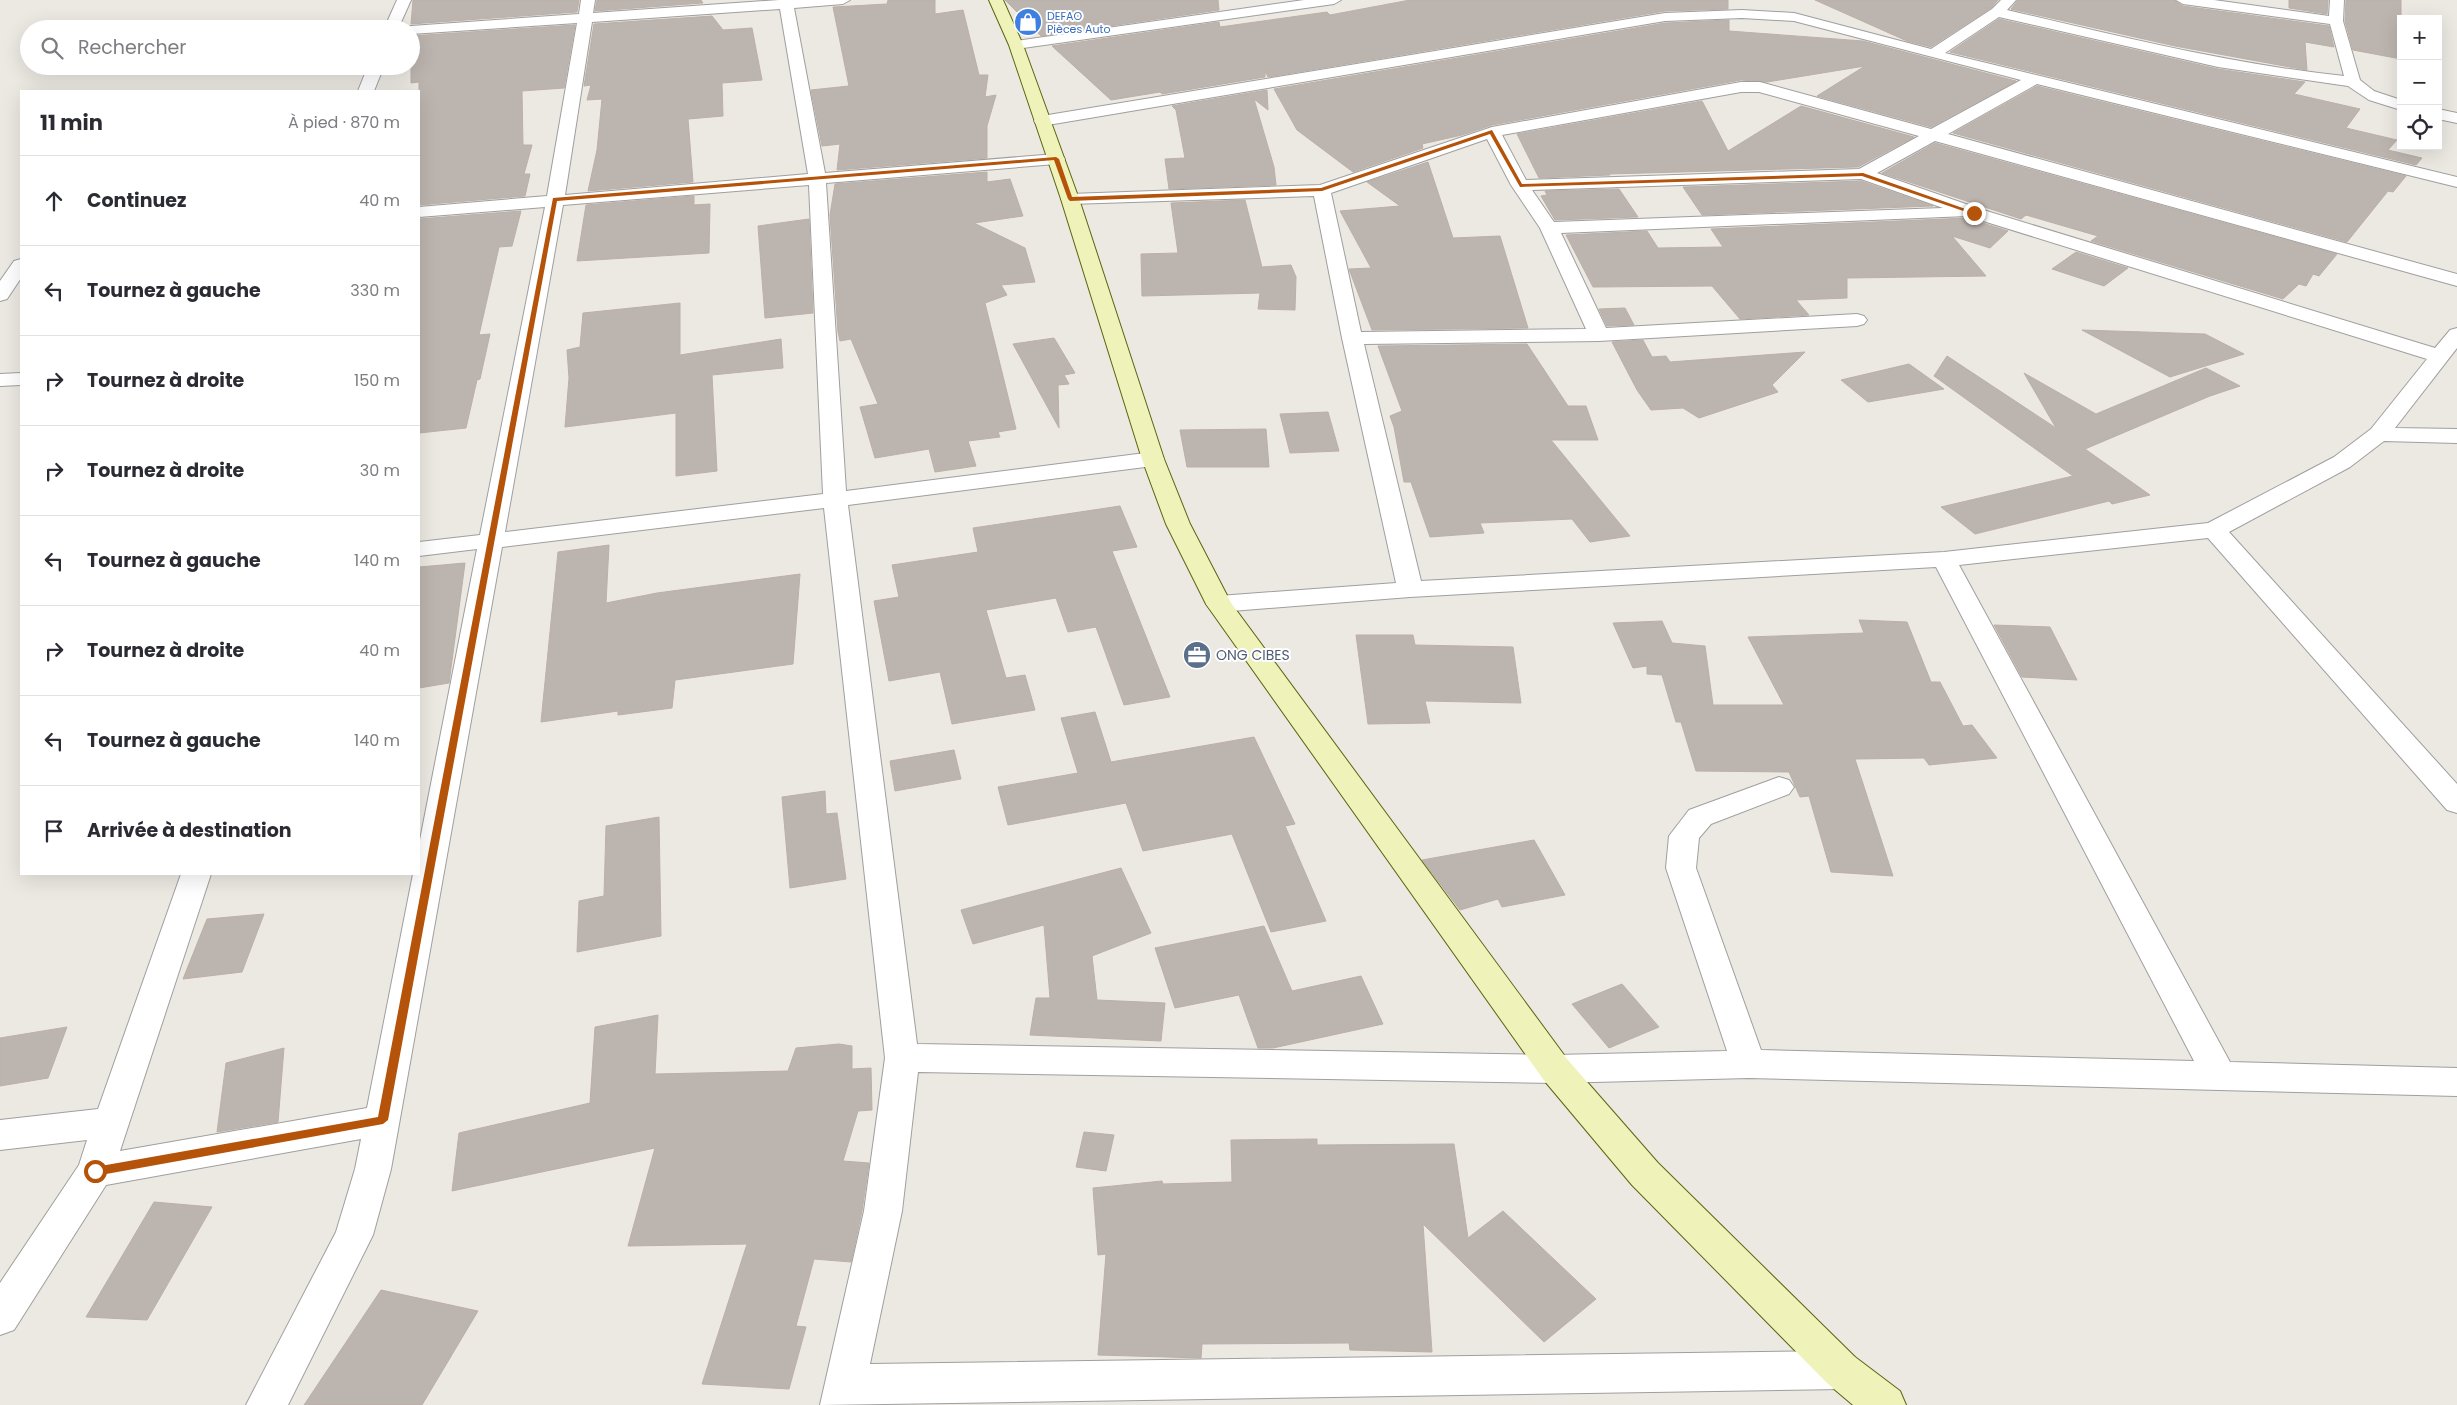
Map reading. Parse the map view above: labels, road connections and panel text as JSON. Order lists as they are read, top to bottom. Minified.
{"places":{"shop":["DEFAO Pièces Auto"],"office":["ONG CIBES"]},"page":{"map_buttons":["+","−"],"search":"Rechercher","heading":["11 min","À pied · 870 m"],"list":[["Continuez","40 m"],["Tournez à gauche","330 m"],["Tournez à droite","150 m"],["Tournez à droite","30 m"],["Tournez à gauche","140 m"],["Tournez à droite","40 m"],["Tournez à gauche","140 m"],"Arrivée à destination"]}}
